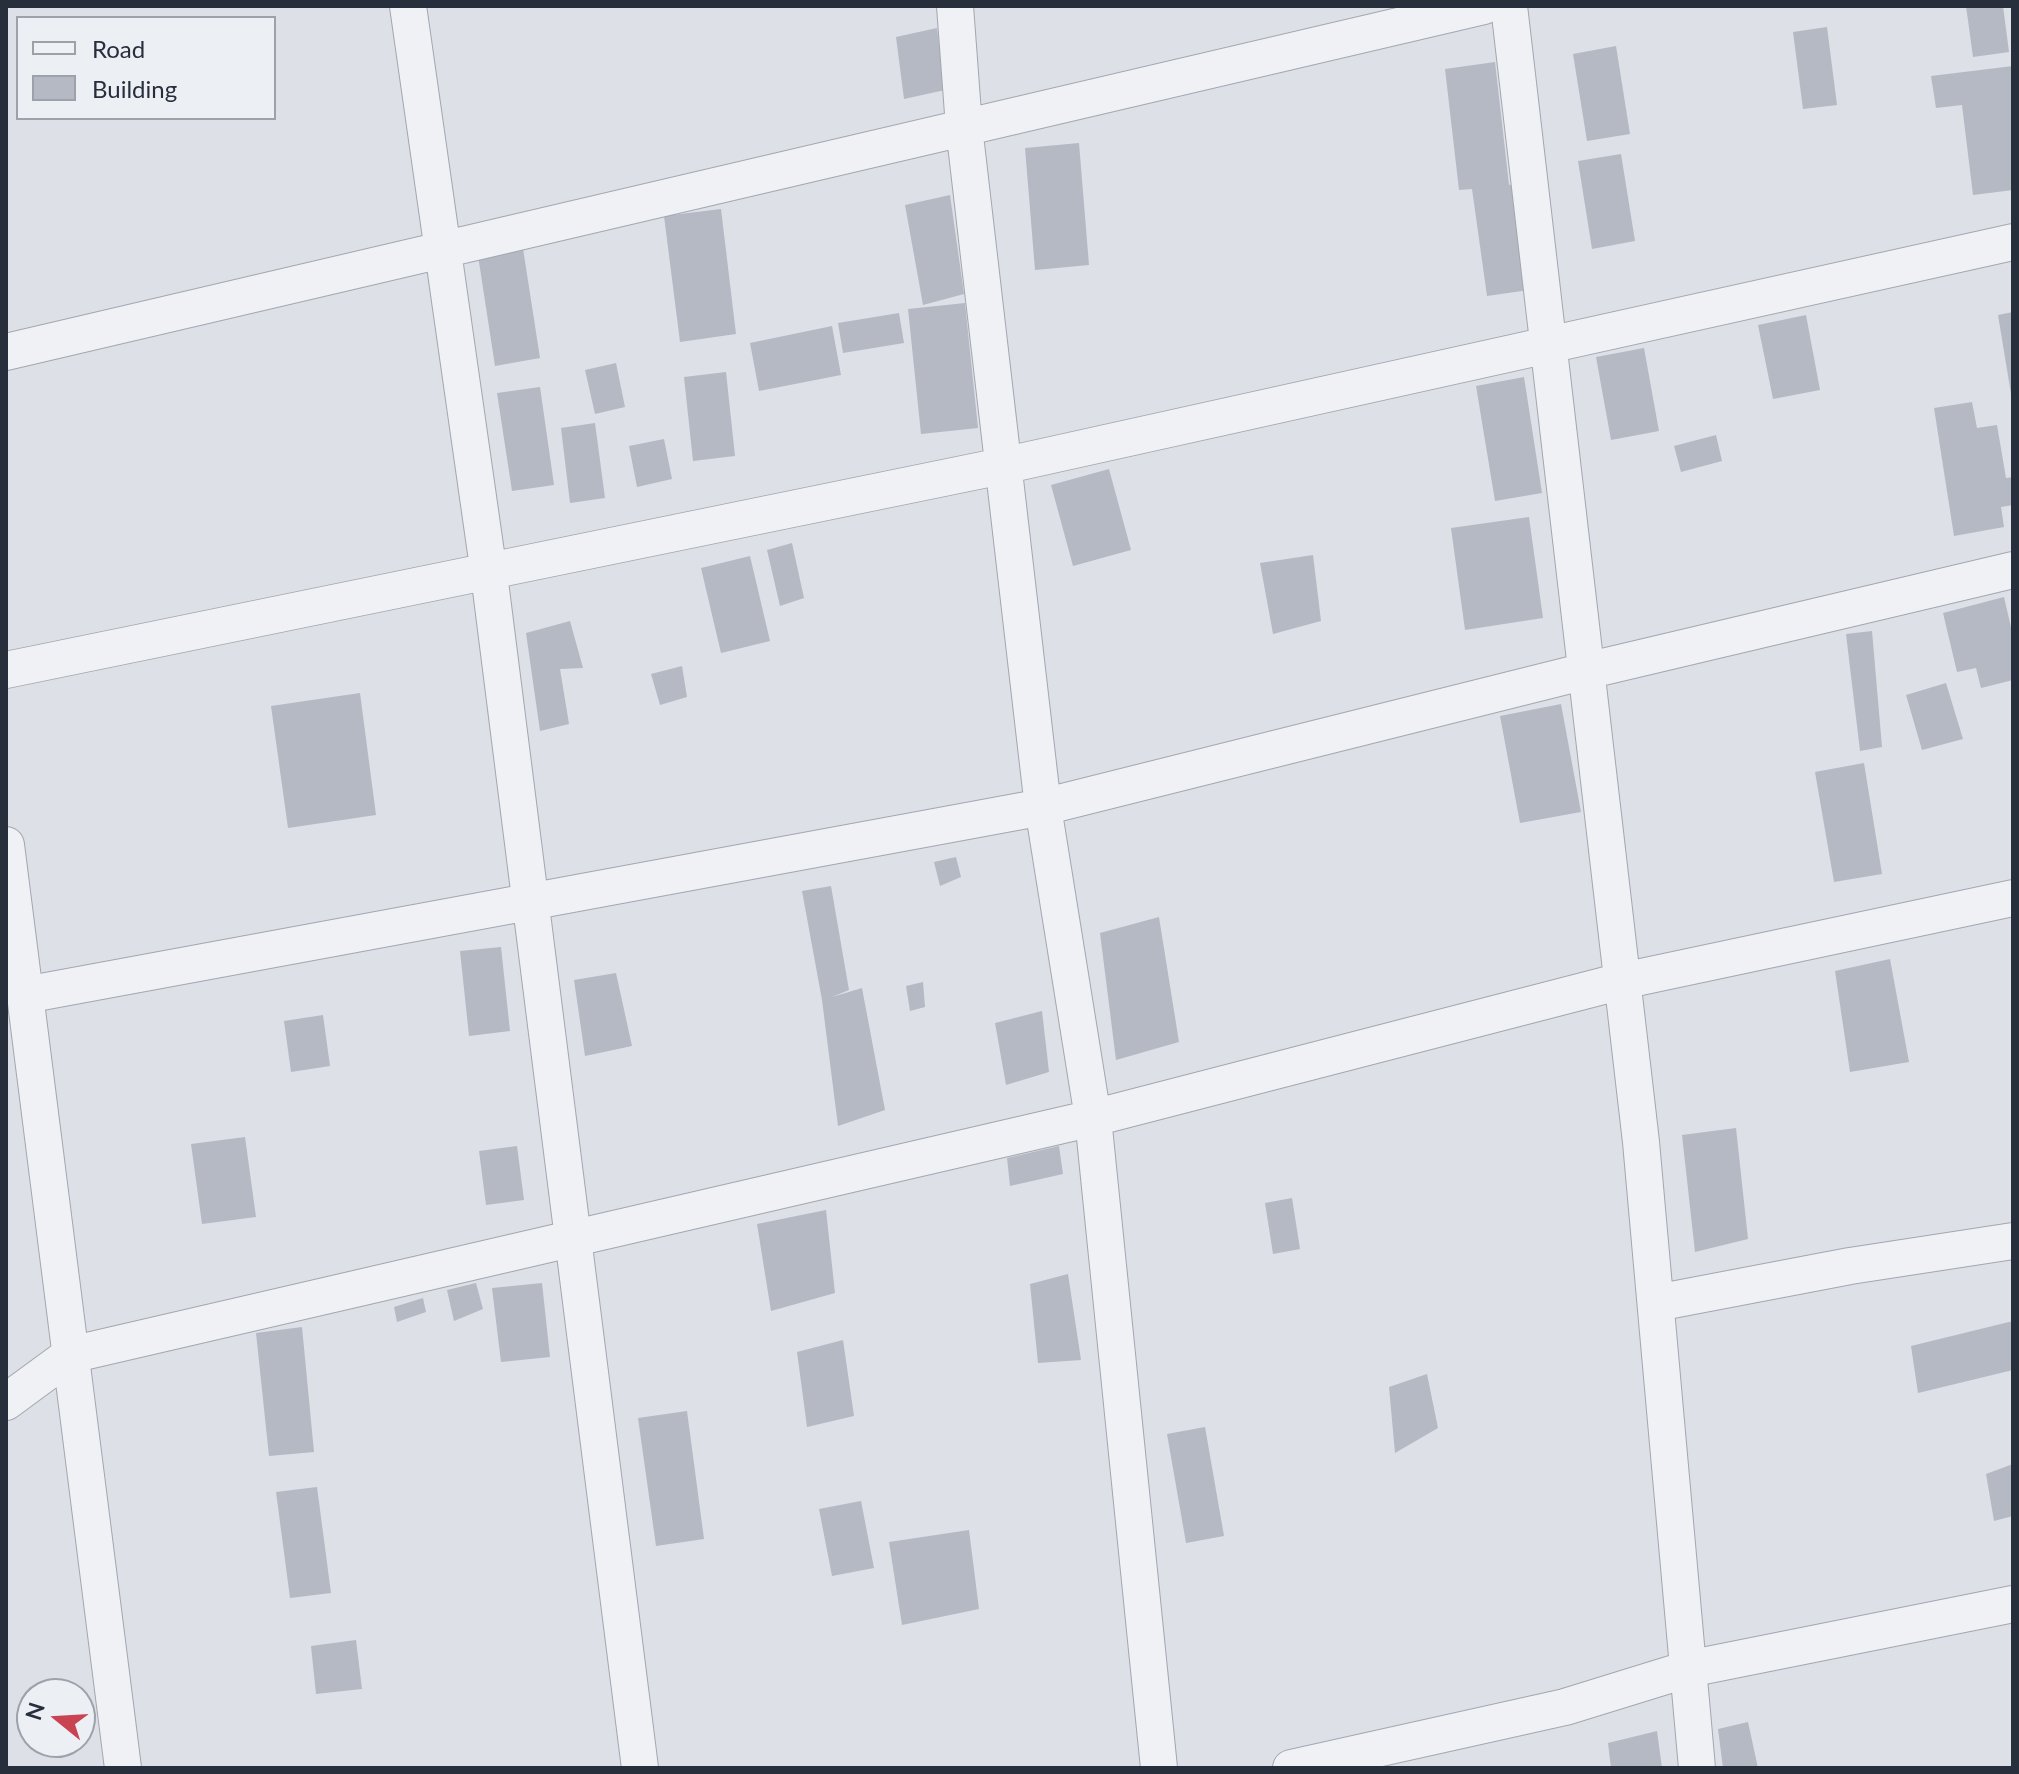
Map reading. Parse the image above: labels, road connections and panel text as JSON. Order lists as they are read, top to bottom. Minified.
{"legend":["Road","Building"],"north":"left"}
